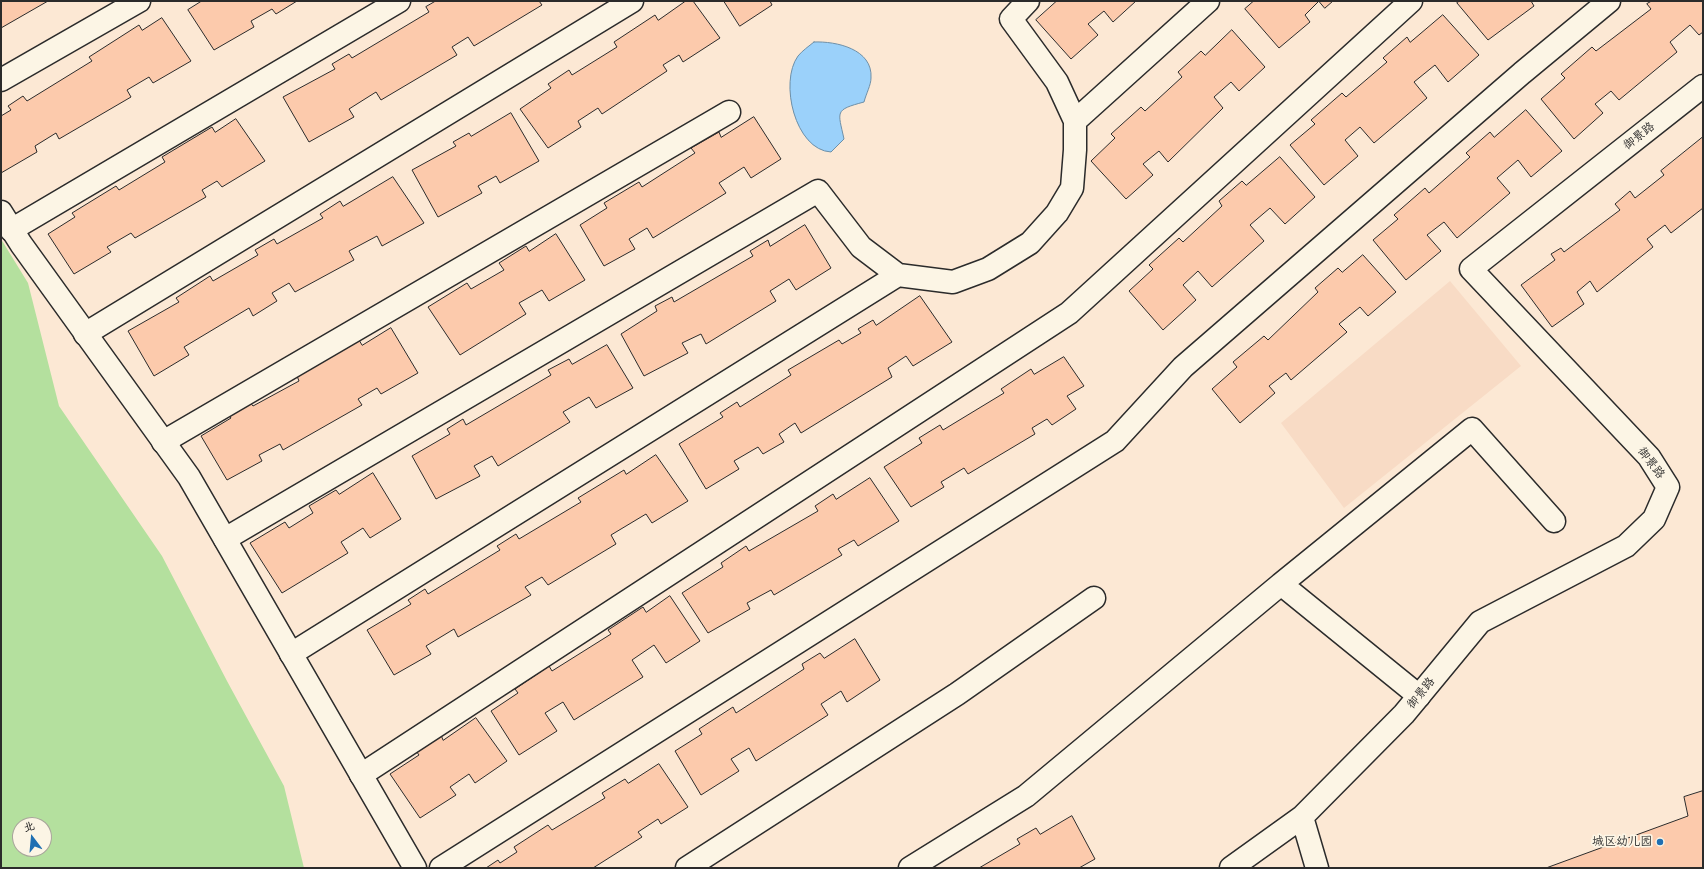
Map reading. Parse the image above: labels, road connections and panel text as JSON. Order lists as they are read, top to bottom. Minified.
{"streets":{"street":["御景路"]},"places":["城区幼儿园"],"north":"top"}
